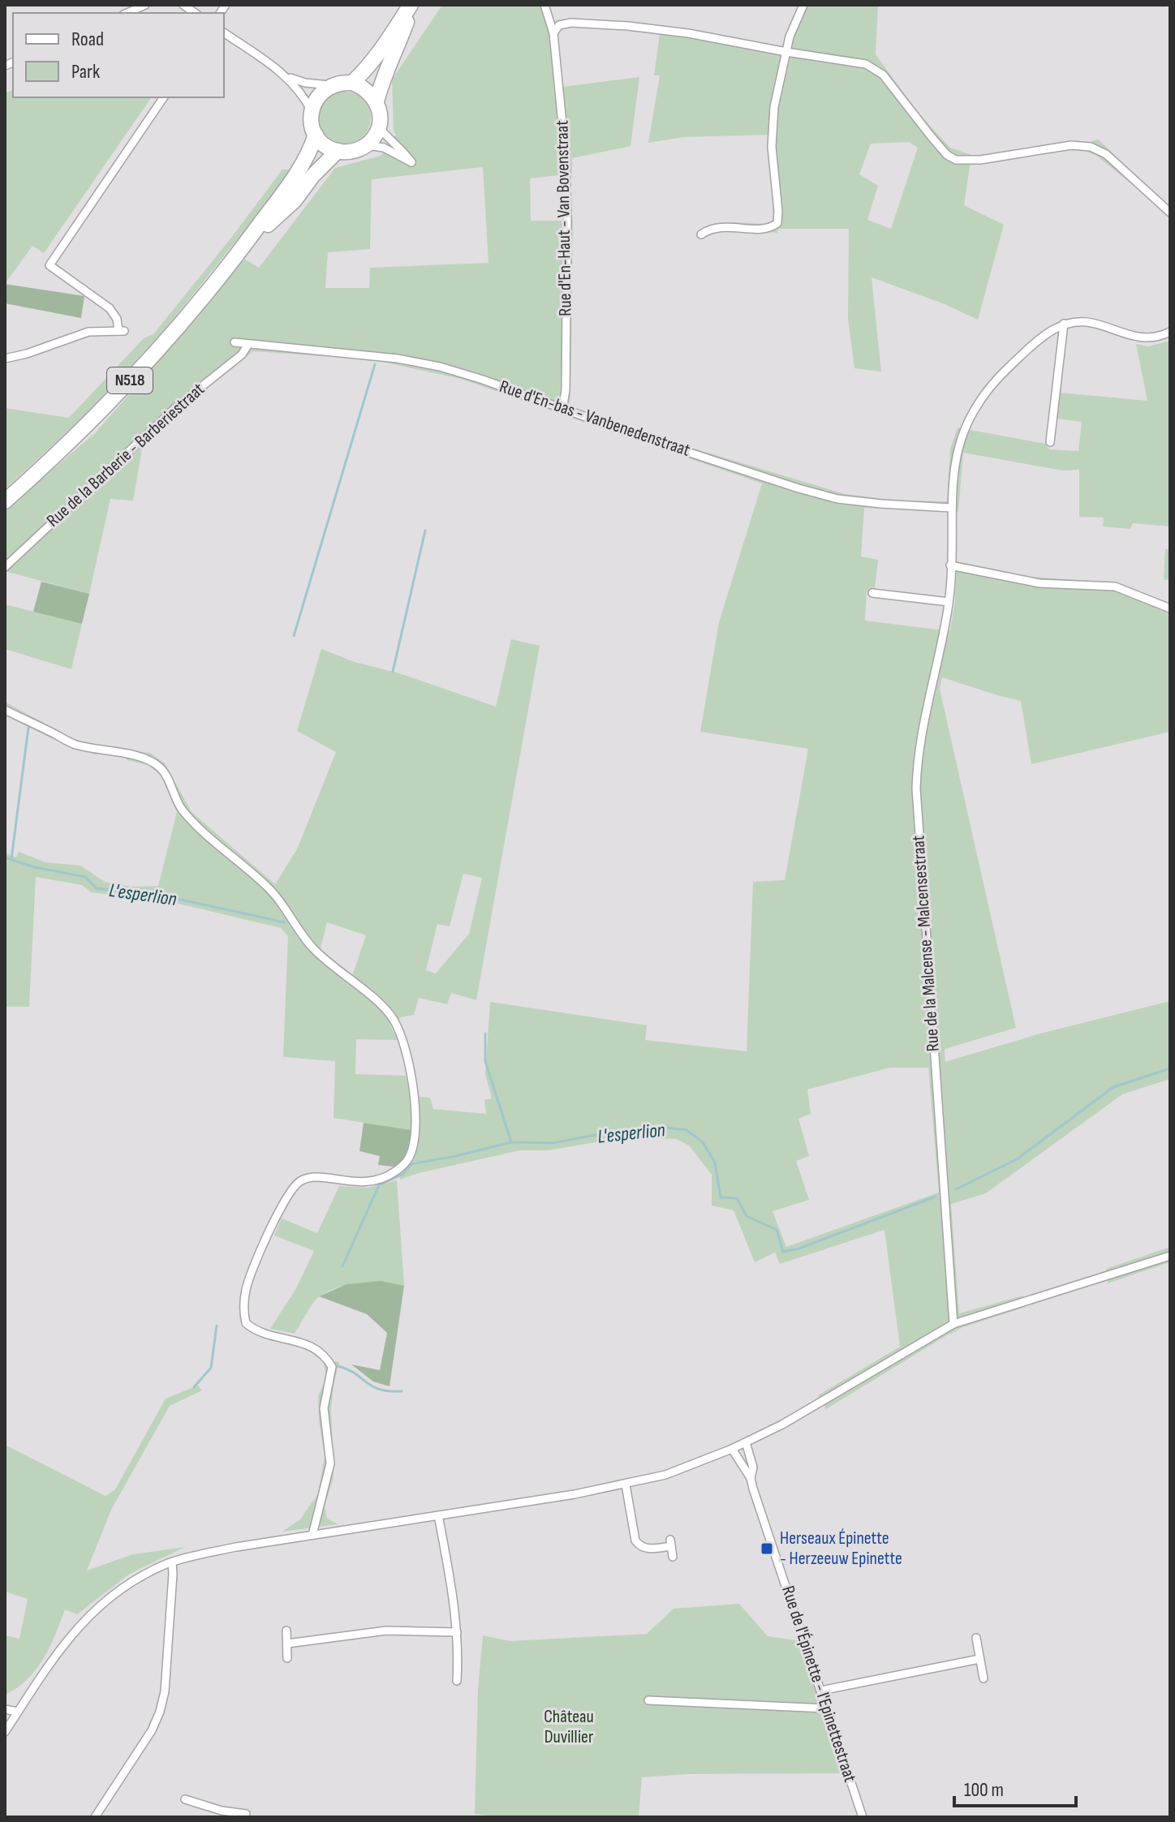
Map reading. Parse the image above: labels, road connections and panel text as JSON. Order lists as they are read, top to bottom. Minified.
{"streets":{"highway":["N518"],"street":["Rue d'En-Haut - Van Bovenstraat","Rue d'En-bas - Vanbenedenstraat","Rue de la Barberie - Barberiestraat","Rue de la Malcense - Malcensestraat","Rue de l'Épinette - l'Epinettestraat"]},"crossings":[["Rue d'En-Haut - Van Bovenstraat","Rue d'En-bas - Vanbenedenstraat"],["Rue d'En-bas - Vanbenedenstraat","Rue de la Barberie - Barberiestraat"],["Rue d'En-bas - Vanbenedenstraat","Rue de la Malcense - Malcensestraat"]],"water":["L'esperlion"],"parks":["Château Duvillier"],"places":{"transit":["Herseaux Épinette - Herzeeuw Epinette"]},"legend":["Road","Park"],"scale_bar":"100 m"}
